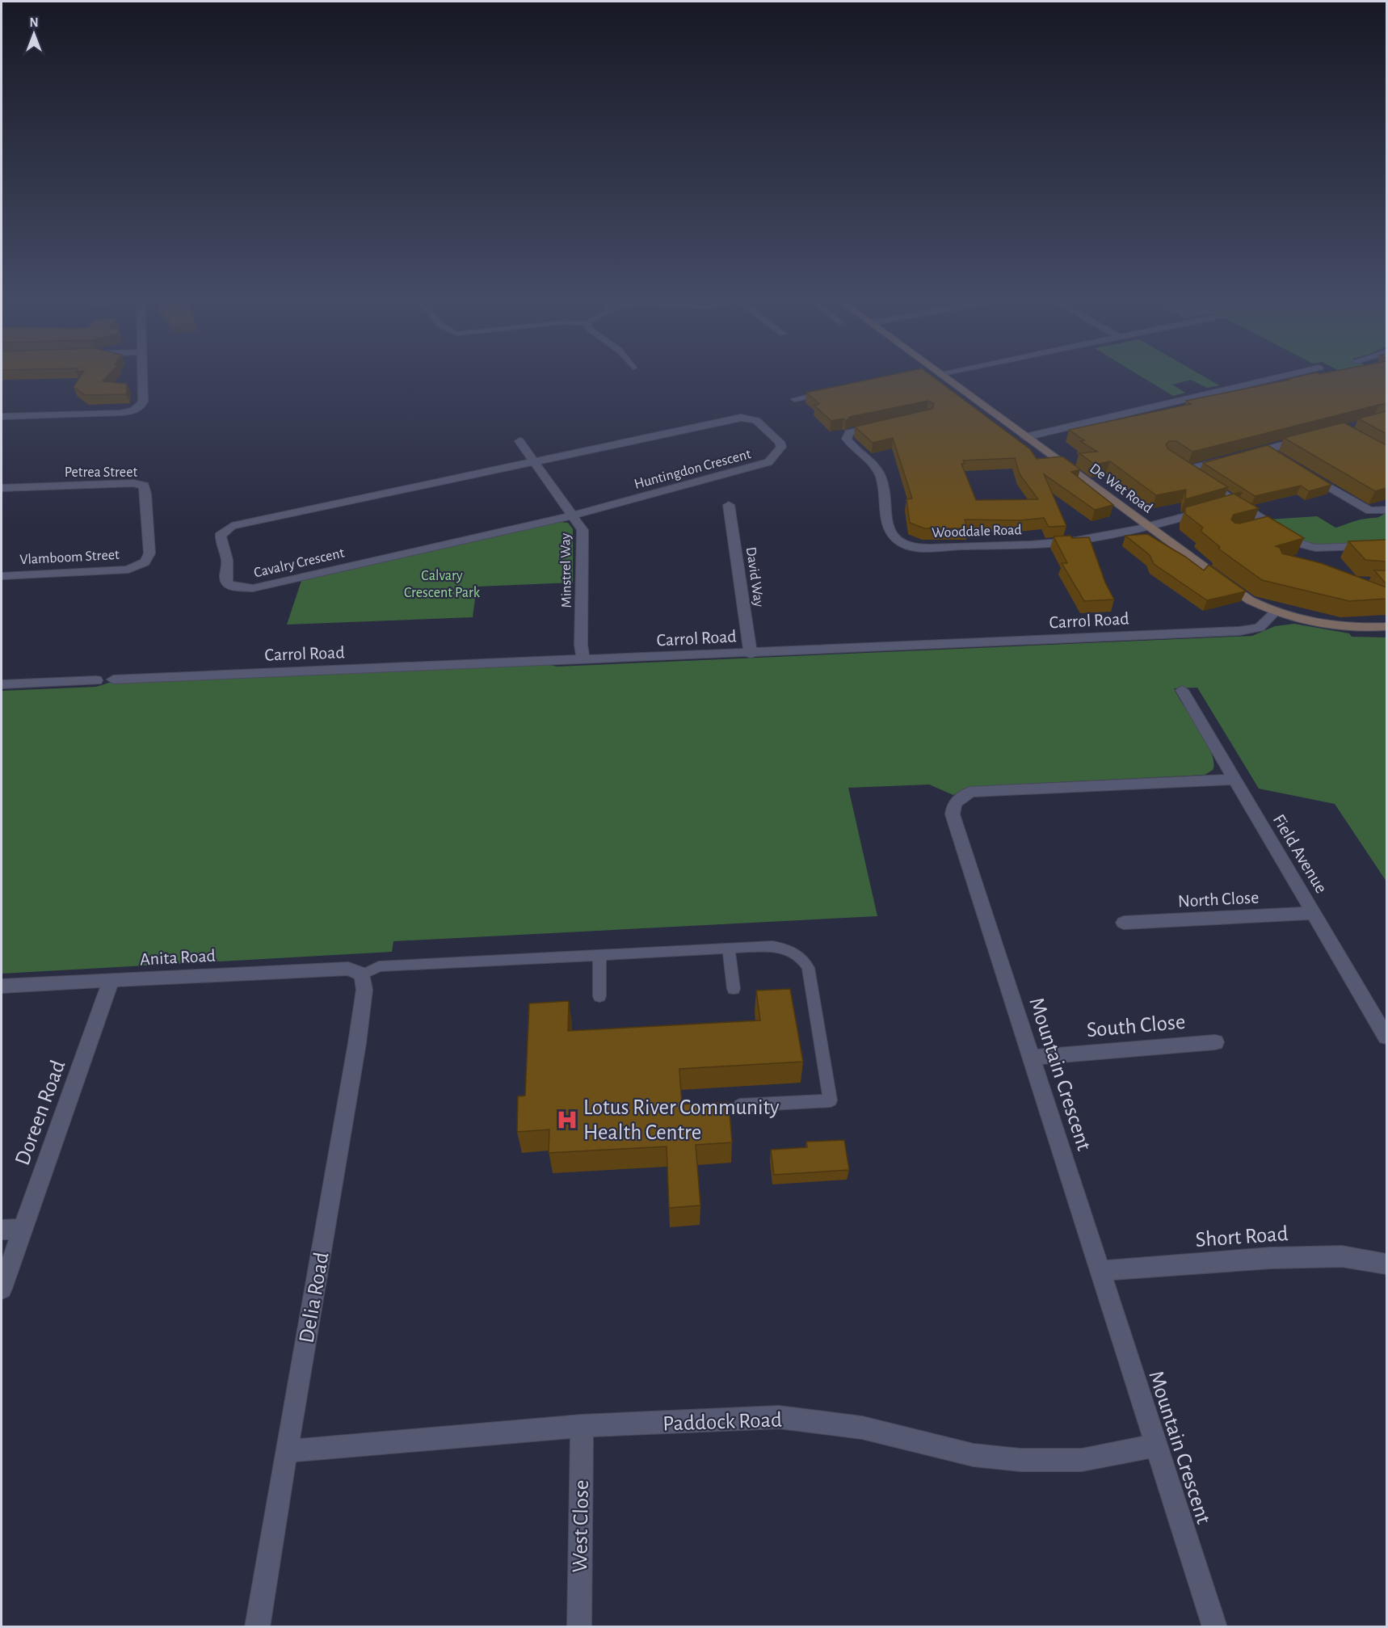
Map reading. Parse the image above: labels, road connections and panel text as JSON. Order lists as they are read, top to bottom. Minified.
{"streets":{"street":["Huntingdon Crescent","Petrea Street","De Wet Road","Wooddale Road","Vlamboom Street","Cavalry Crescent","Minstrel Way","David Way","Carrol Road","Field Avenue","North Close","Anita Road","South Close","Mountain Crescent","Doreen Road","Short Road","Delia Road","Paddock Road","West Close"]},"crossings":[["Huntingdon Crescent","Cavalry Crescent"],["Huntingdon Crescent","Minstrel Way"],["Petrea Street","Vlamboom Street"],["De Wet Road","Wooddale Road"],["De Wet Road","Carrol Road"],["Cavalry Crescent","Minstrel Way"],["Minstrel Way","Carrol Road"],["David Way","Carrol Road"],["Field Avenue","North Close"],["Field Avenue","Mountain Crescent"],["Anita Road","Doreen Road"],["Anita Road","Delia Road"],["South Close","Mountain Crescent"],["Mountain Crescent","Short Road"],["Mountain Crescent","Paddock Road"],["Delia Road","Paddock Road"],["Paddock Road","West Close"]],"parks":["Calvary Crescent Park"],"places":{"hospital":["Lotus River Community Health Centre"]},"north":"top"}
